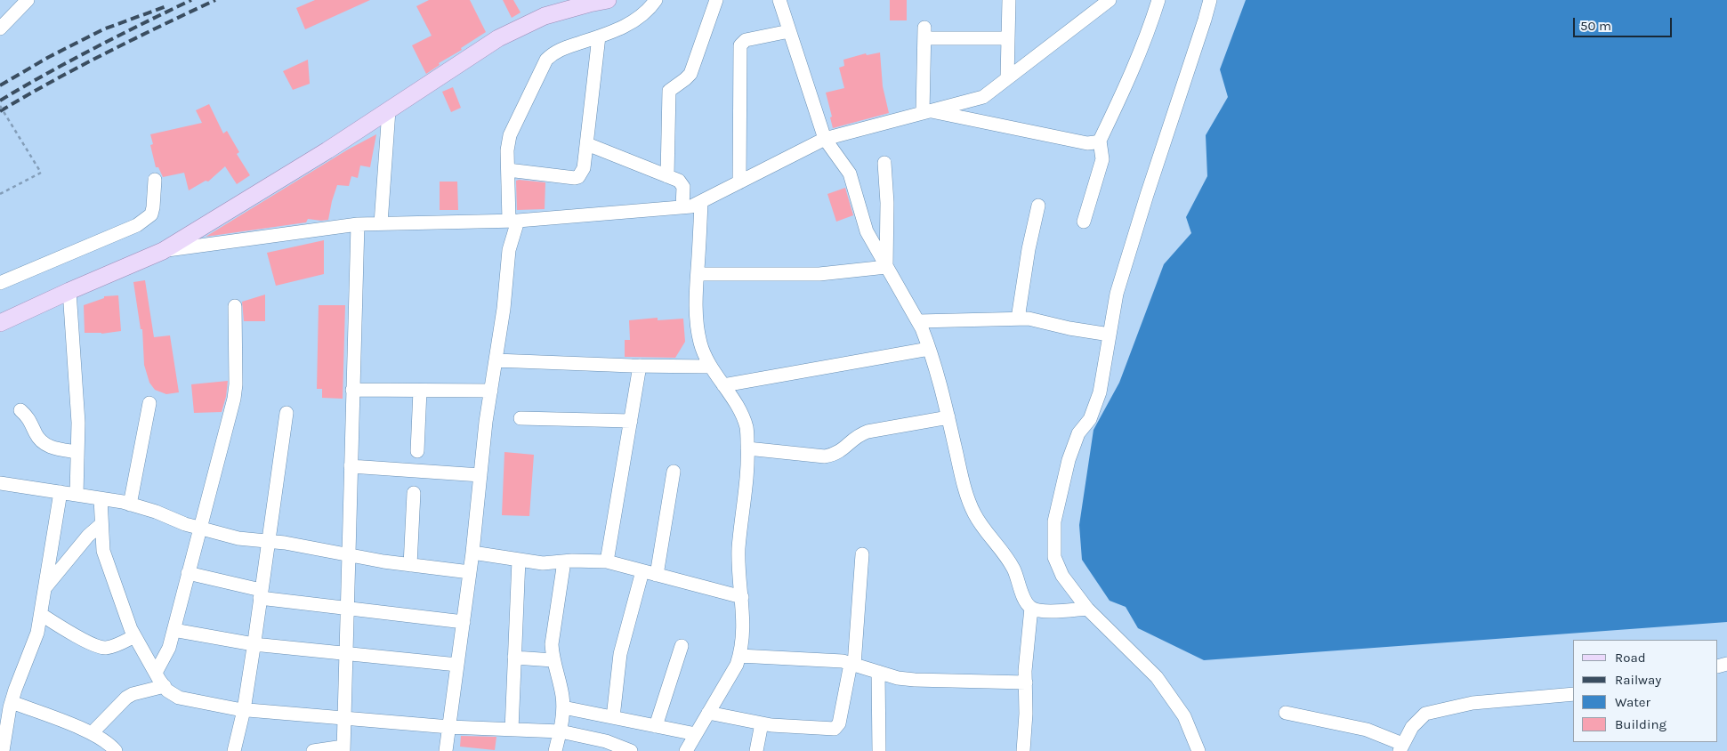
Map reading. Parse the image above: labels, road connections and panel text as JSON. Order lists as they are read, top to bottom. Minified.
{"legend":["Road","Railway","Water","Building"],"scale_bar":"50 m"}
